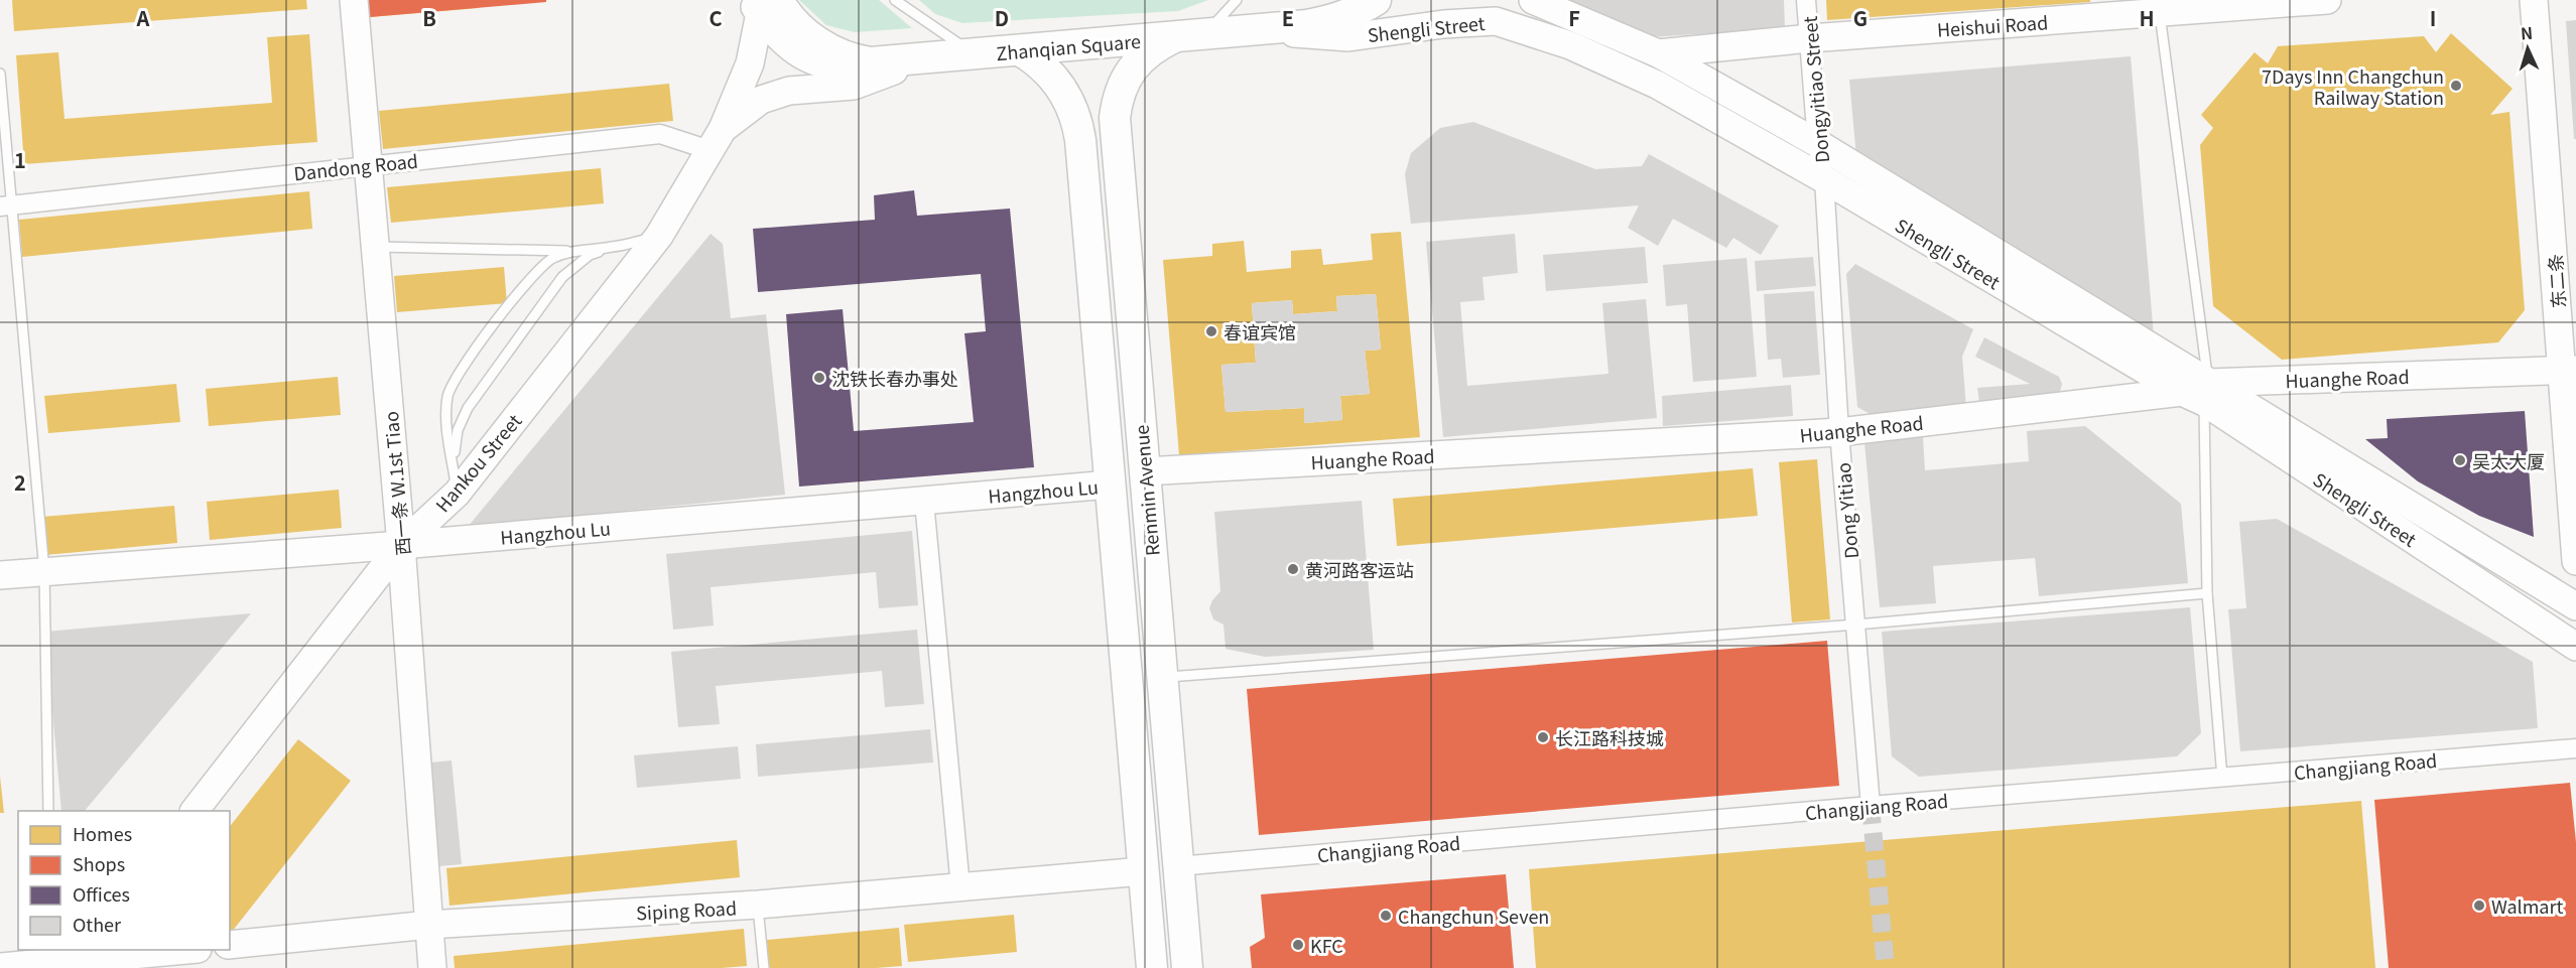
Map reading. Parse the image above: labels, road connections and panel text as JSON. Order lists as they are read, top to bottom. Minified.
{"streets":{"main road":["Zhanqian Square","Renmin Avenue"],"street":["Heishui Road","Shengli Street","Dongyitiao Street","Dandong Road","东二条","Huanghe Road","Hankou Street","西一条 W.1st Tiao","Hangzhou Lu","Dong Yitiao","Changjiang Road","Siping Road"]},"crossings":[["Heishui Road","Shengli Street"],["Heishui Road","Dongyitiao Street"],["Shengli Street","Zhanqian Square"],["Shengli Street","Dongyitiao Street"],["Shengli Street","Huanghe Road"],["Shengli Street","Dong Yitiao"],["Zhanqian Square","Renmin Avenue"],["Dongyitiao Street","Dong Yitiao"],["Dandong Road","Hankou Street"],["Dandong Road","西一条 W.1st Tiao"],["东二条","Huanghe Road"],["Huanghe Road","Renmin Avenue"],["Huanghe Road","Dong Yitiao"],["Hankou Street","西一条 W.1st Tiao"],["Hankou Street","Hangzhou Lu"],["西一条 W.1st Tiao","Hangzhou Lu"],["西一条 W.1st Tiao","Siping Road"],["Hangzhou Lu","Renmin Avenue"],["Renmin Avenue","Changjiang Road"],["Renmin Avenue","Siping Road"],["Dong Yitiao","Changjiang Road"]],"places":["7Days Inn Changchun Railway Station","春谊宾馆","沈铁长春办事处","吴太大厦","黄河路客运站","长江路科技城","Walmart","Changchun Seven","KFC"],"legend":["Homes","Shops","Offices","Other"],"north":"top","grid":{"columns":["A","B","C","D","E","F","G","H","I"],"rows":["1","2"]}}
